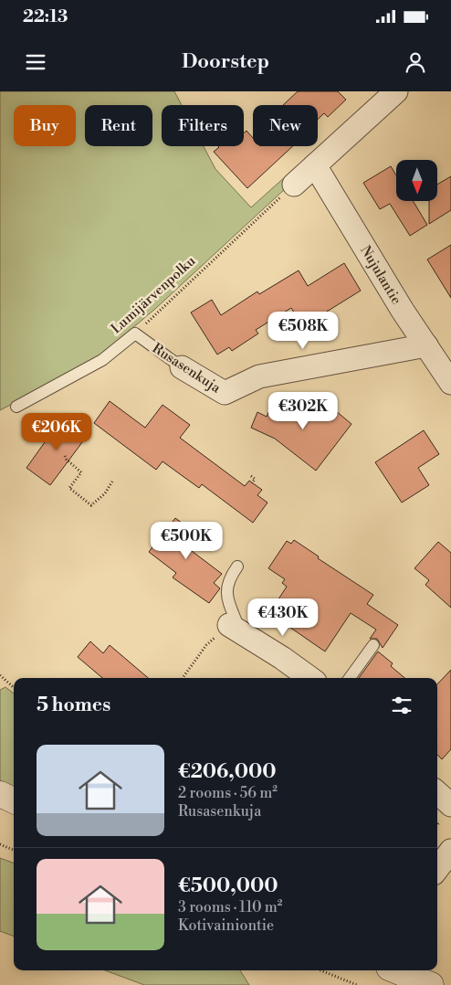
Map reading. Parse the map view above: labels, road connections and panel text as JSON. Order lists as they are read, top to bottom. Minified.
{"streets":{"street":["Nujulantie","Rusasenkuja"],"lane":["Lumijärvenpolku"]},"crossings":[["Nujulantie","Rusasenkuja"],["Lumijärvenpolku","Rusasenkuja"]],"north":"bottom","page":{"status":"22:13","header":"Doorstep","chip":["Buy","Rent","Filters","New"],"price":["€508K","€302K","€206K","€500K","€430K"],"heading":"5 homes","list":[{"name":"€206,000","note":"2 rooms · 56 m² · Rusasenkuja"},{"name":"€500,000","note":"3 rooms · 110 m² · Kotivainiontie"}]}}
